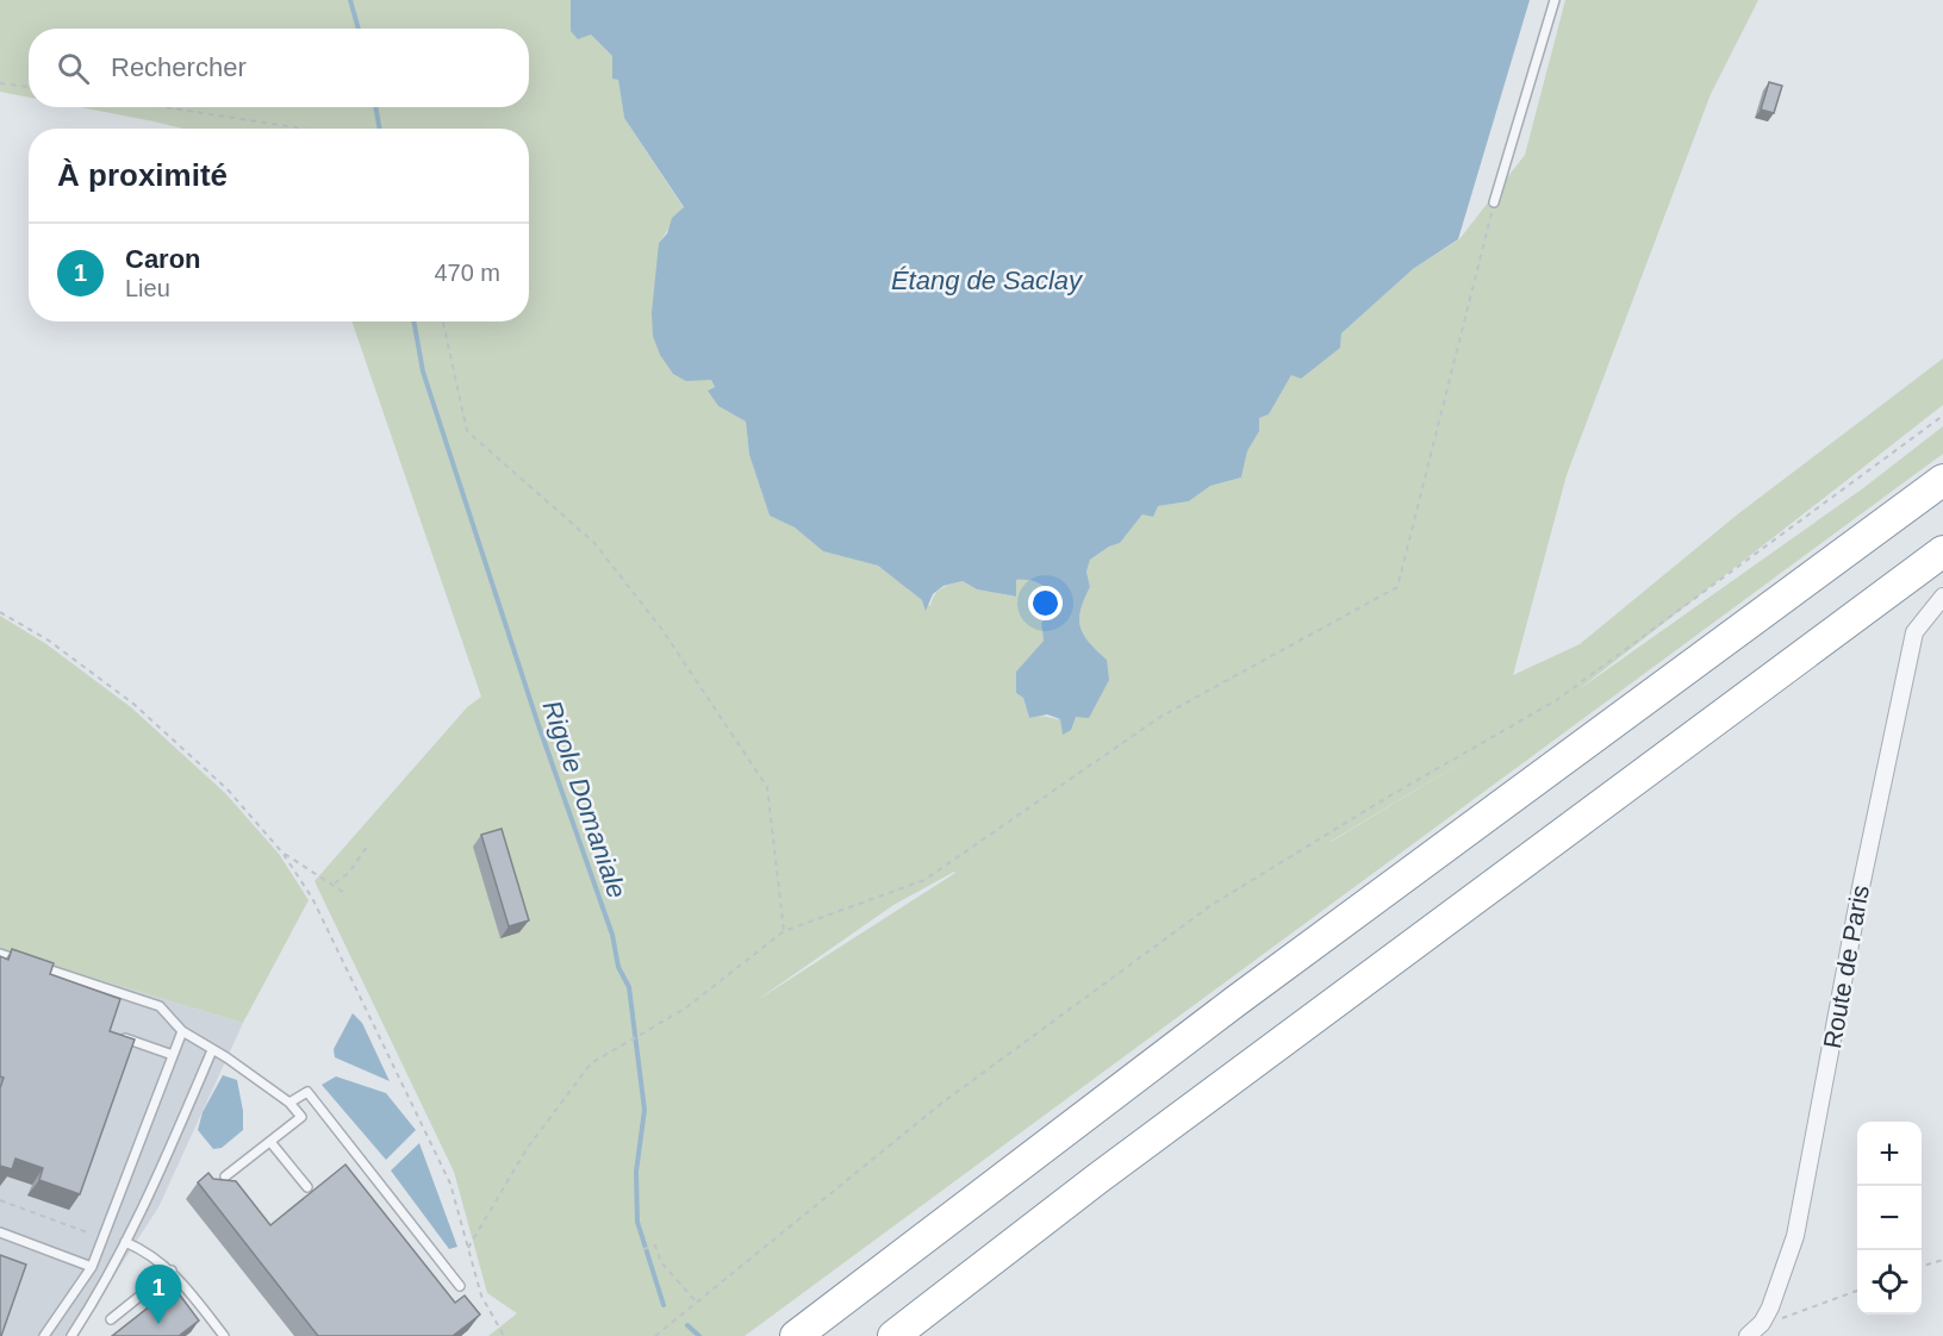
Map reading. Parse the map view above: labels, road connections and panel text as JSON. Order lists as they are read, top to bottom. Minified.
{"streets":{"street":["Route de Paris"]},"water":["Étang de Saclay","Rigole Domaniale"],"page":{"search":"Rechercher","heading":"À proximité","list":[{"mark":"1","name":"Caron","note":"Lieu","value":"470 m"}],"map_buttons":["+","−"],"pins":"1"}}
